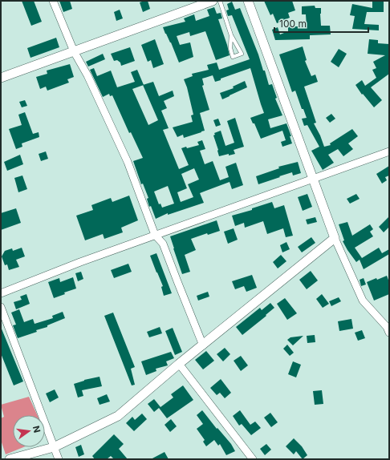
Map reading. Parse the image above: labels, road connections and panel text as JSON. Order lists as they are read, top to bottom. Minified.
{"scale_bar":"100 m","north":"right"}
